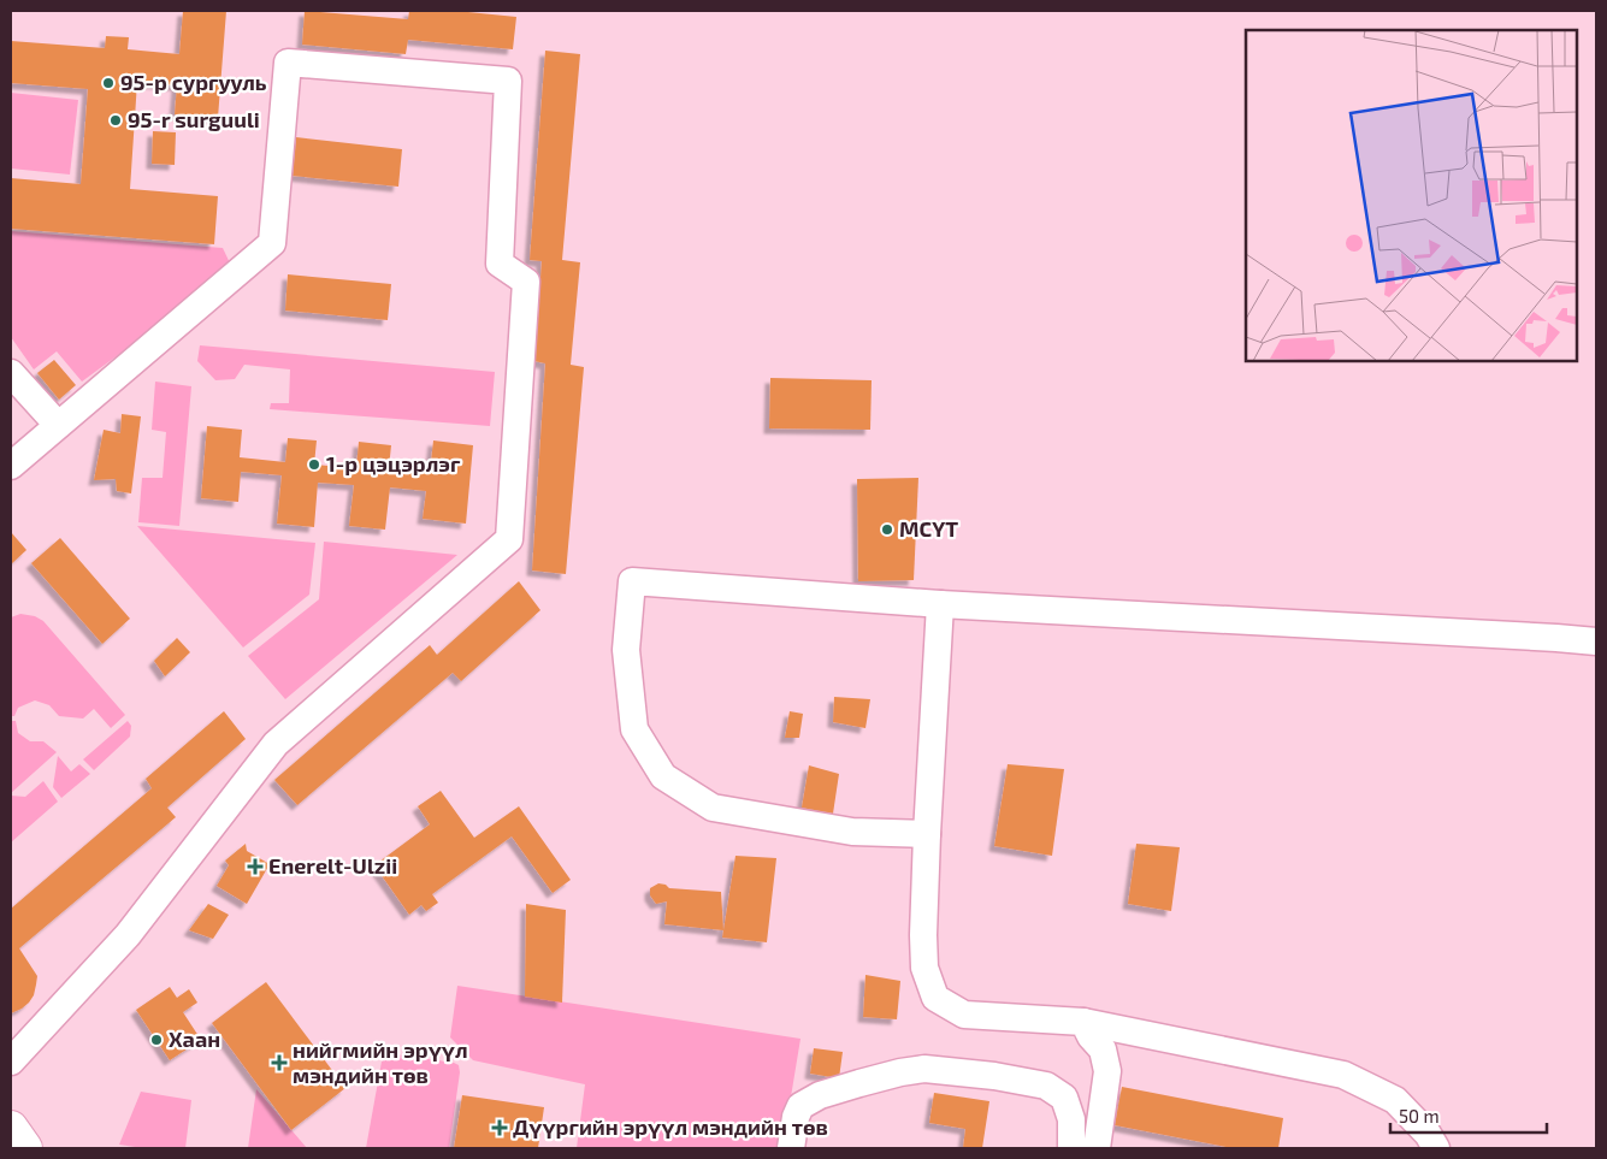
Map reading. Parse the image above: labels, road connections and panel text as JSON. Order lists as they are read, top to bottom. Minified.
{"places":{"other":["95-р сургууль","95-r surguuli","1-р цэцэрлэг","МСҮТ","Хаан"],"health":["Enerelt-Ulzii","нийгмийн эрүүл мэндийн төв","Дүүргийн эрүүл мэндийн төв"]},"scale_bar":"50 m"}
